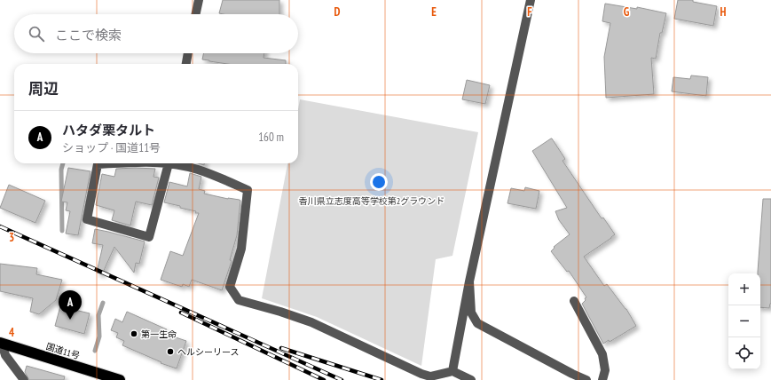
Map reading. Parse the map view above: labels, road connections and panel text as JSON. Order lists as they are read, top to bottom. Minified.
{"streets":{"highway":["国道11号"]},"parks":["香川県立志度高等学校第2グラウンド"],"places":["第一生命","ヘルシーリース"],"page":{"search":"ここで検索","heading":"周辺","list":[{"mark":"A","name":"ハタダ栗タルト","note":"ショップ · 国道11号","value":"160 m"}],"map_buttons":["+","−"],"pins":"A"},"grid":{"columns":["D","E","F","G","H"],"rows":["3","4"]}}
